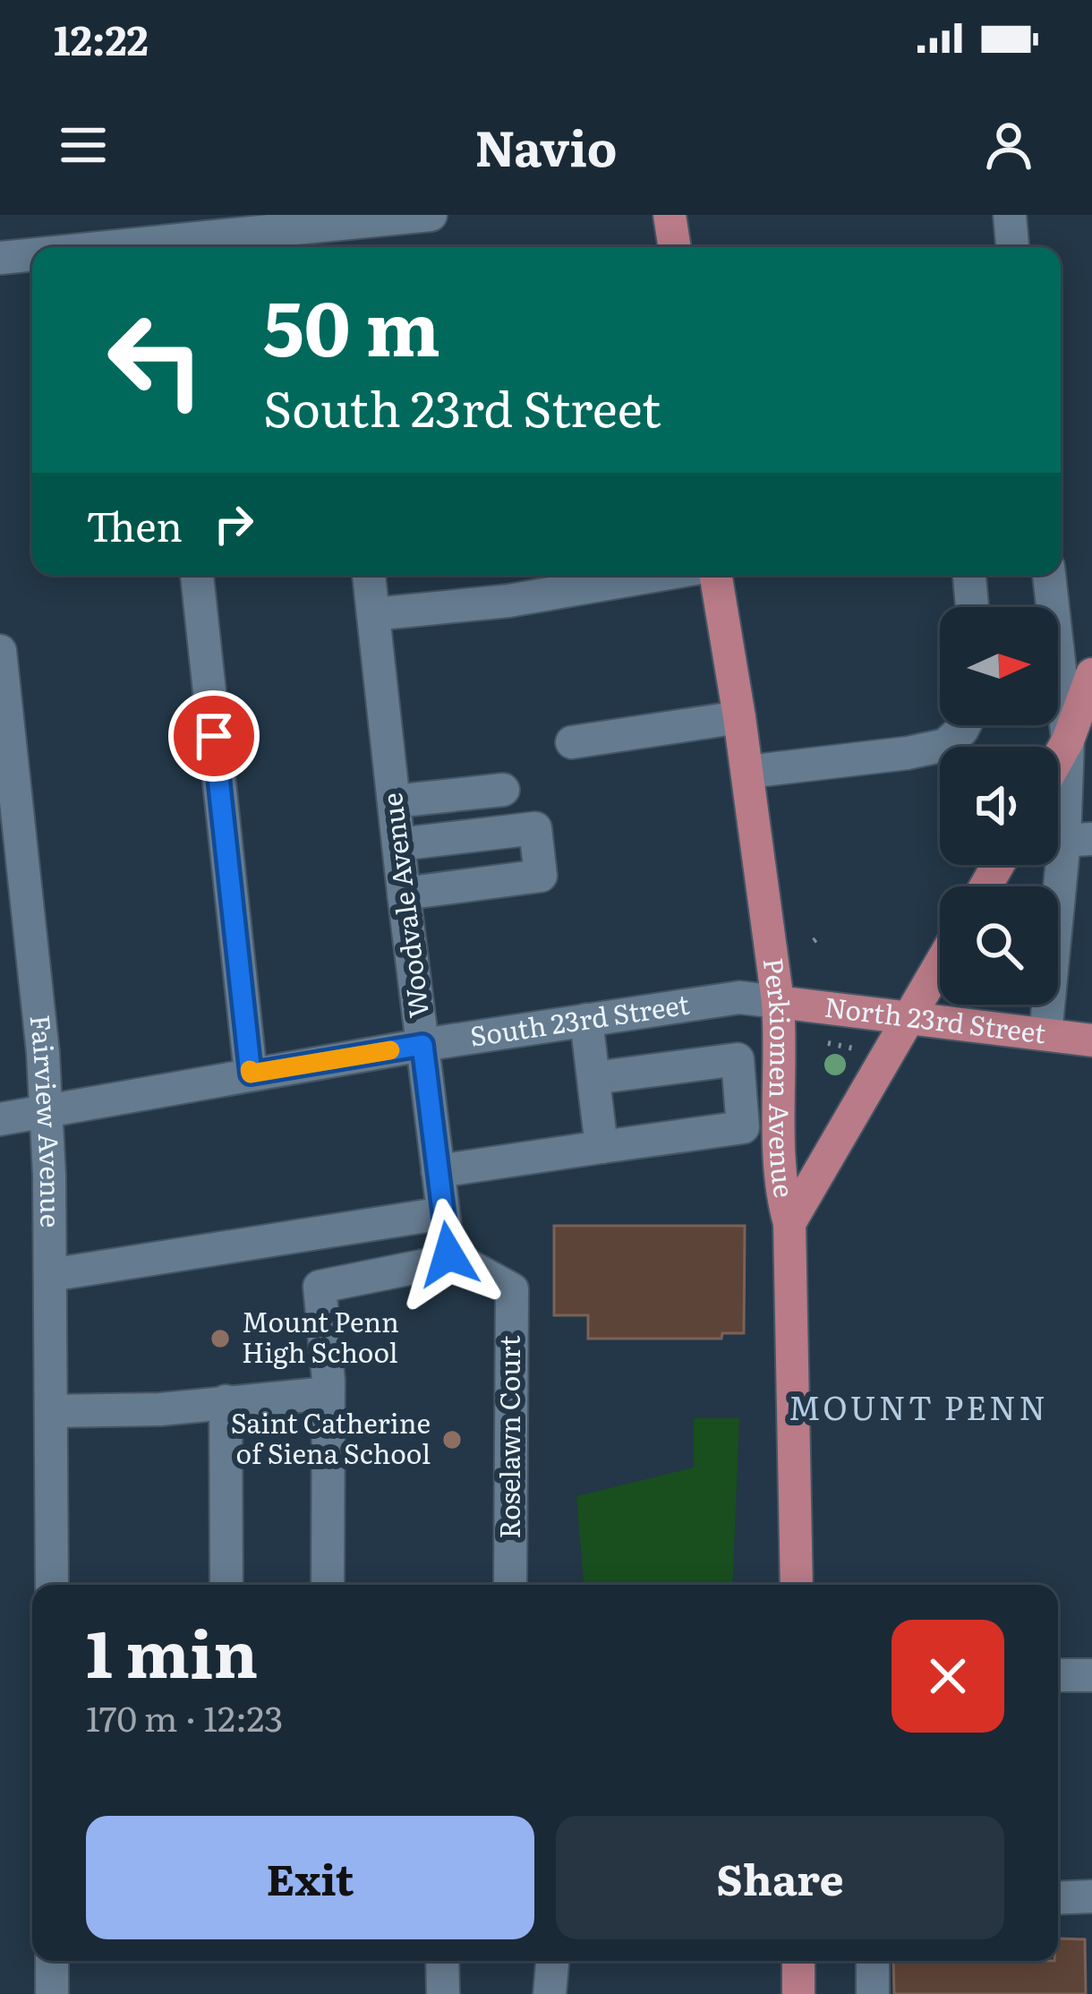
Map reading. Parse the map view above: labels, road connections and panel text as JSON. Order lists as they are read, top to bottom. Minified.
{"streets":{"main road":["North 23rd Street","Perkiomen Avenue"],"street":["Woodvale Avenue","South 23rd Street","Fairview Avenue","Roselawn Court"]},"crossings":[["Woodvale Avenue","South 23rd Street"],["Woodvale Avenue","Roselawn Court"],["North 23rd Street","South 23rd Street"],["North 23rd Street","Perkiomen Avenue"],["South 23rd Street","Perkiomen Avenue"],["South 23rd Street","Fairview Avenue"]],"districts":["MOUNT PENN"],"places":["Mount Penn High School","Saint Catherine of Siena School"],"north":"right","page":{"status":"12:22","header":"Navio","turn":["50 m","South 23rd Street"],"then":"Then","heading":["1 min","170 m · 12:23"],"buttons":["Exit","Share"]}}
